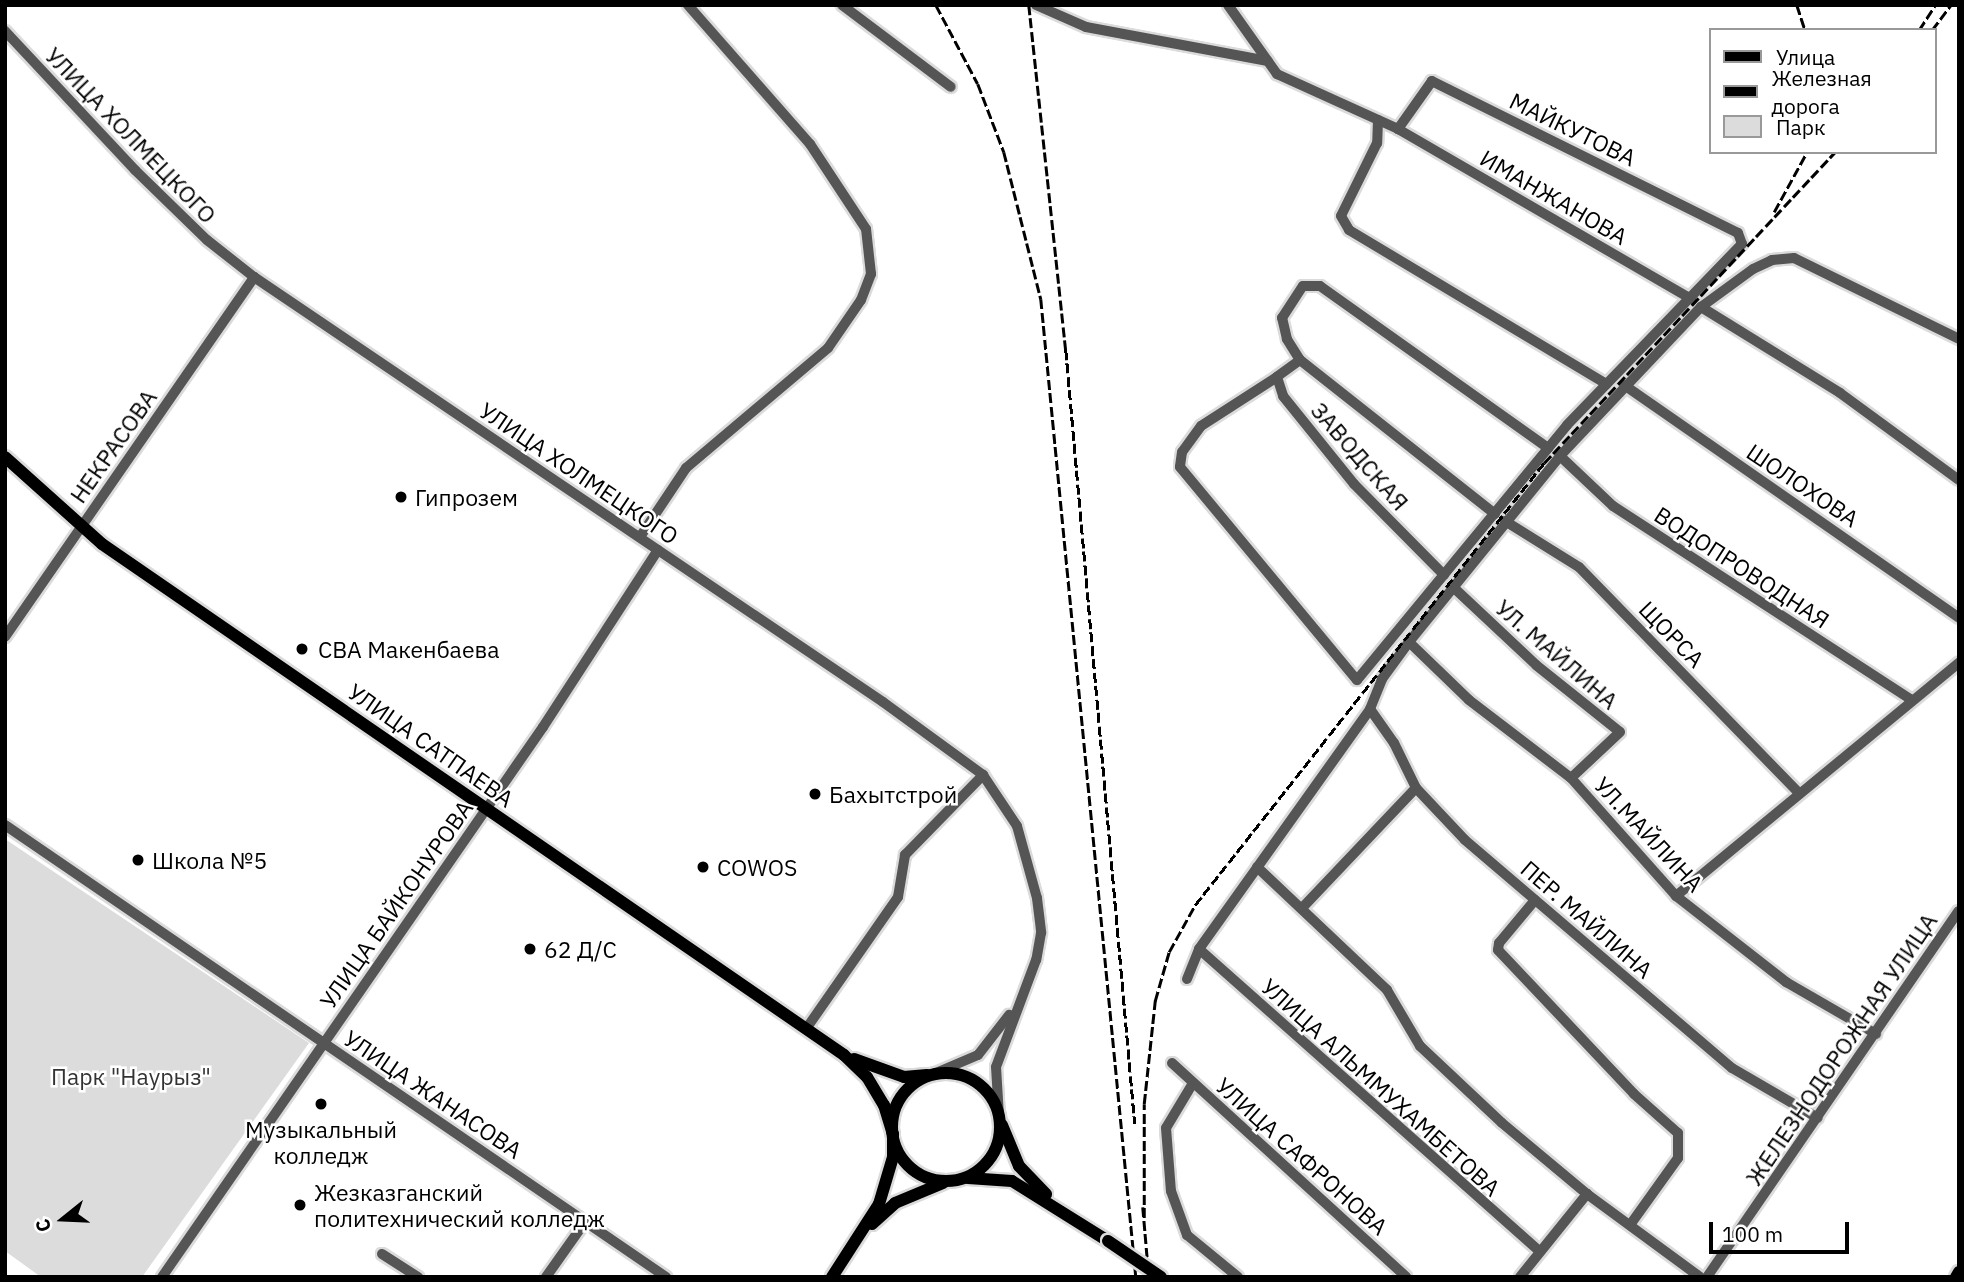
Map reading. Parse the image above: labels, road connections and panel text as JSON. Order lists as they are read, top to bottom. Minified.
{"streets":{"main road":["УЛИЦА САТПАЕВА"],"street":["МАЙКУТОВА","УЛИЦА ХОЛМЕЦКОГО","ИМАНЖАНОВА","НЕКРАСОВА","ЗАВОДСКАЯ","ШОЛОХОВА","ВОДОПРОВОДНАЯ","ЩОРСА","УЛ. МАЙЛИНА","УЛ.МАЙЛИНА","УЛИЦА БАЙКОНУРОВА","ПЕР. МАЙЛИНА","ЖЕЛЕЗНОДОРОЖНАЯ УЛИЦА","УЛИЦА АЛЬММУХАМБЕТОВА","УЛИЦА ЖАНАСОВА","УЛИЦА САФРОНОВА"]},"crossings":[["МАЙКУТОВА","ИМАНЖАНОВА"],["УЛИЦА ХОЛМЕЦКОГО","НЕКРАСОВА"],["УЛИЦА ХОЛМЕЦКОГО","УЛИЦА БАЙКОНУРОВА"],["НЕКРАСОВА","УЛИЦА САТПАЕВА"],["УЛ. МАЙЛИНА","УЛ.МАЙЛИНА"],["УЛИЦА САТПАЕВА","УЛИЦА БАЙКОНУРОВА"],["УЛ.МАЙЛИНА","ЖЕЛЕЗНОДОРОЖНАЯ УЛИЦА"],["УЛИЦА БАЙКОНУРОВА","УЛИЦА ЖАНАСОВА"],["ПЕР. МАЙЛИНА","ЖЕЛЕЗНОДОРОЖНАЯ УЛИЦА"]],"parks":["Парк \"Наурыз\""],"places":["Гипрозем","СВА Макенбаева","Бахытстрой","Школа №5","COWOS","62 Д/С","Музыкальный колледж","Жезказганский политехнический колледж"],"legend":["Улица","Железная дорога","Парк"],"scale_bar":"100 m","north":"left"}
